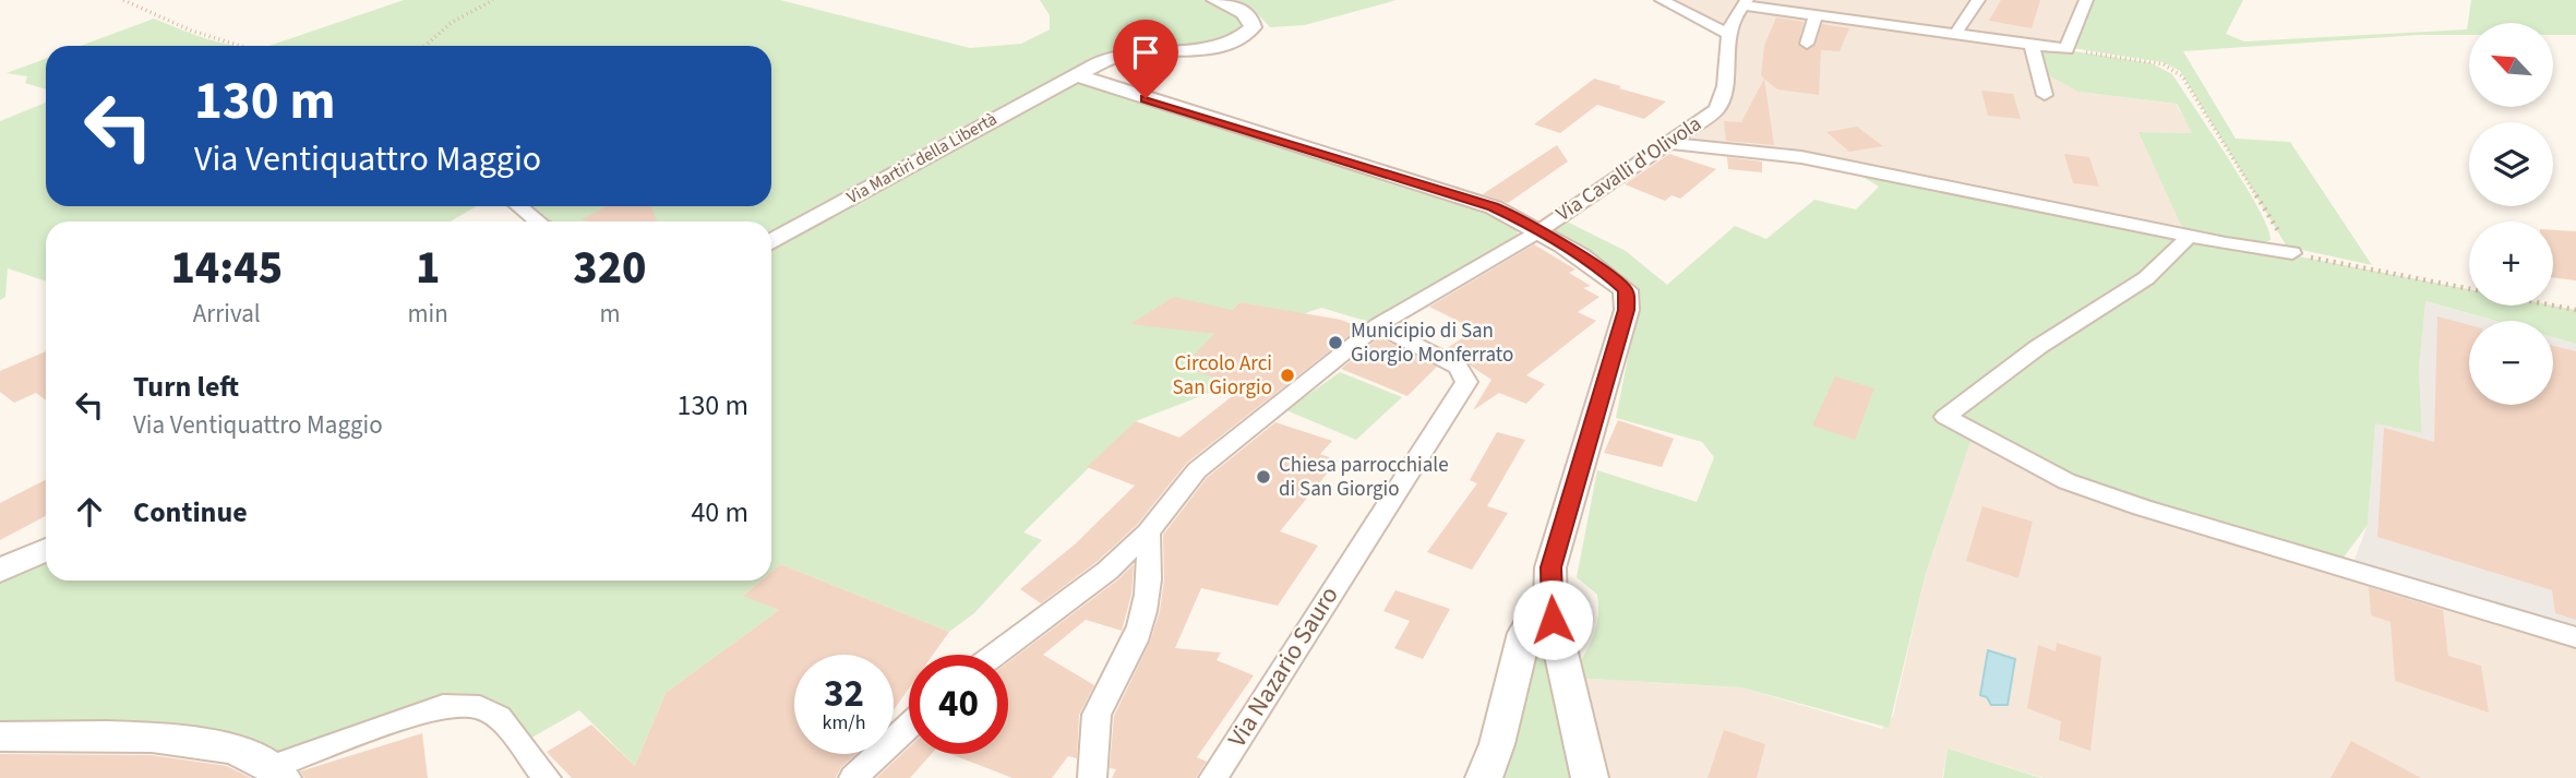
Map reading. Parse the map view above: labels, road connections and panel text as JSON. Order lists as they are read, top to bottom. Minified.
{"streets":{"street":["Via Martiri della Libertà","Via Cavalli d'Olivola","Via Nazario Sauro"]},"crossings":[["Via Cavalli d'Olivola","Via Nazario Sauro"]],"places":["Municipio di San Giorgio Monferrato","Circolo Arci San Giorgio","Chiesa parrocchiale di San Giorgio"],"north":"top left","page":{"map_buttons":["+","−"],"turn":["130 m","Via Ventiquattro Maggio"],"eta":["14:45","Arrival","1","min","320","m"],"list":[{"name":"Turn left","note":"Via Ventiquattro Maggio","value":"130 m"},{"name":"Continue","value":"40 m"}],"speed":"32 km/h","limit":"40"}}
